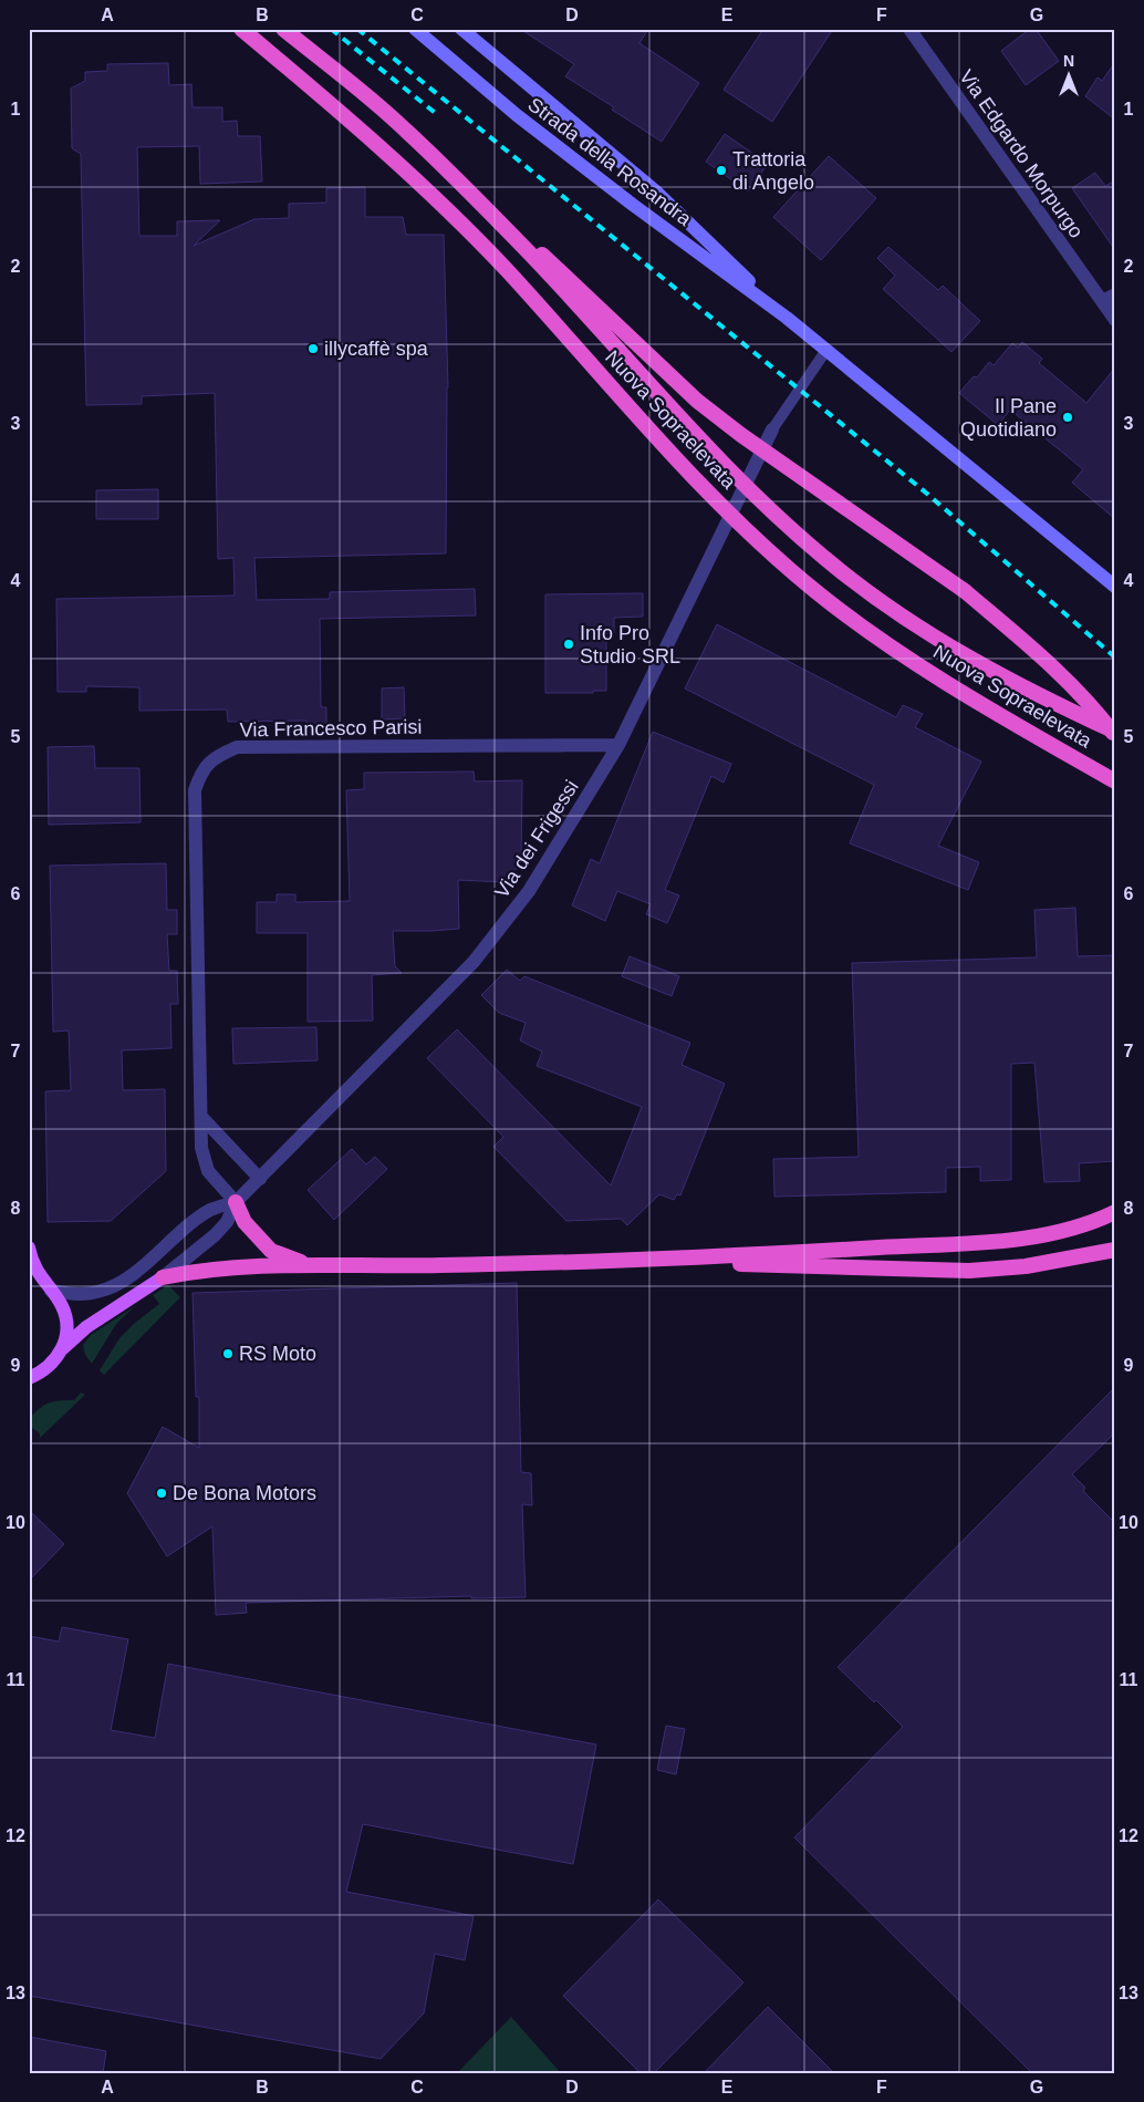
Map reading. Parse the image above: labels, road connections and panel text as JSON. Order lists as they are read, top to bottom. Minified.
{"streets":{"highway":["Nuova Sopraelevata"],"main road":["Strada della Rosandra"],"street":["Via Edgardo Morpurgo","Via Francesco Parisi","Via dei Frigessi"]},"crossings":[["Via Francesco Parisi","Via dei Frigessi"]],"places":["Trattoria di Angelo","illycaffè spa","Il Pane Quotidiano","Info Pro Studio SRL","RS Moto","De Bona Motors"],"north":"top","grid":{"columns":["A","B","C","D","E","F","G"],"rows":["1","2","3","4","5","6","7","8","9","10","11","12","13"]}}
